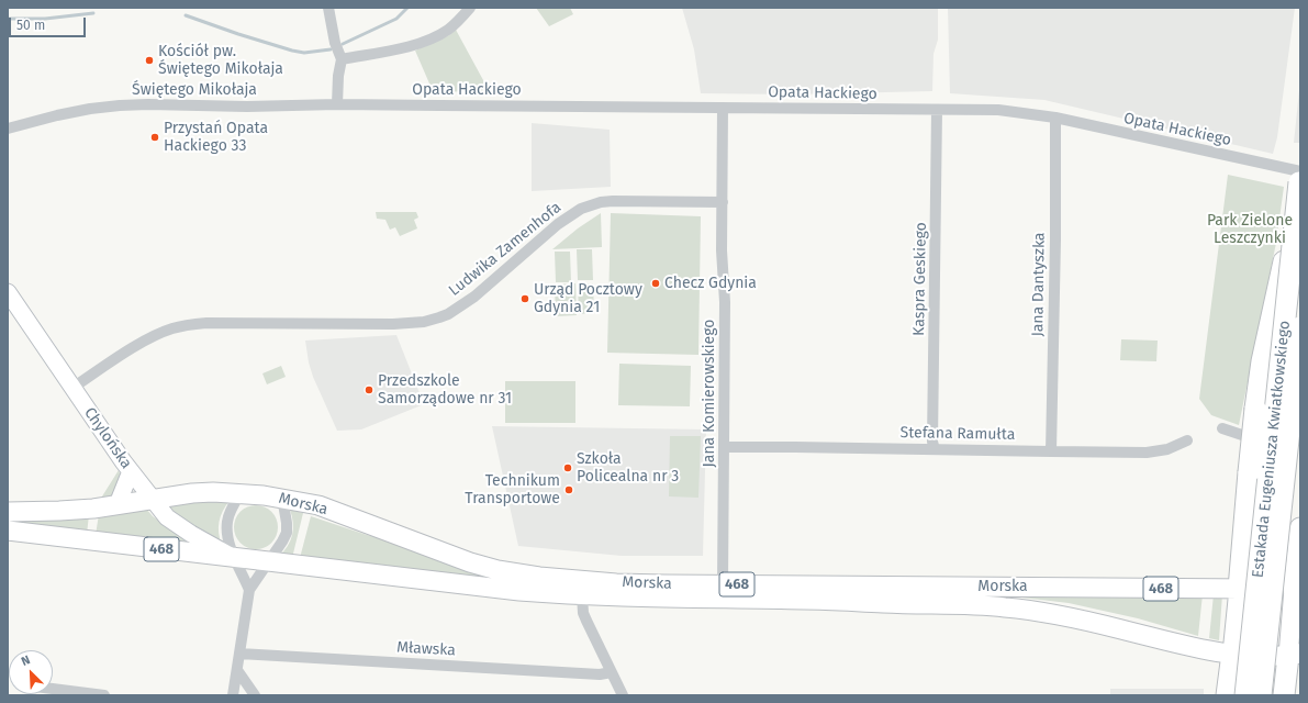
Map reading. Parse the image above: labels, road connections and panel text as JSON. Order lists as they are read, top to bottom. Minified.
{"streets":{"highway":["Estakada Eugeniusza Kwiatkowskiego"],"main road":["Morska","468"],"street":["Świętego Mikołaja","Opata Hackiego","Ludwika Zamenhofa","Kaspra Geskiego","Jana Dantyszka","Jana Komierowskiego","Stefana Ramułta","Chylońska","Mławska"]},"crossings":[["Świętego Mikołaja","Opata Hackiego"],["Opata Hackiego","Kaspra Geskiego"],["Opata Hackiego","Jana Dantyszka"],["Ludwika Zamenhofa","Jana Komierowskiego"],["Ludwika Zamenhofa","Chylońska"],["Kaspra Geskiego","Stefana Ramułta"],["Jana Dantyszka","Stefana Ramułta"],["Jana Komierowskiego","Stefana Ramułta"],["Jana Komierowskiego","Morska"],["Chylońska","Morska"]],"parks":["Park Zielone Leszczynki"],"places":["Kościół pw. Świętego Mikołaja","Przystań Opata Hackiego 33","Checz Gdynia","Urząd Pocztowy Gdynia 21","Przedszkole Samorządowe nr 31","Szkoła Policealna nr 3","Technikum Transportowe"],"scale_bar":"50 m","north":"top left"}
